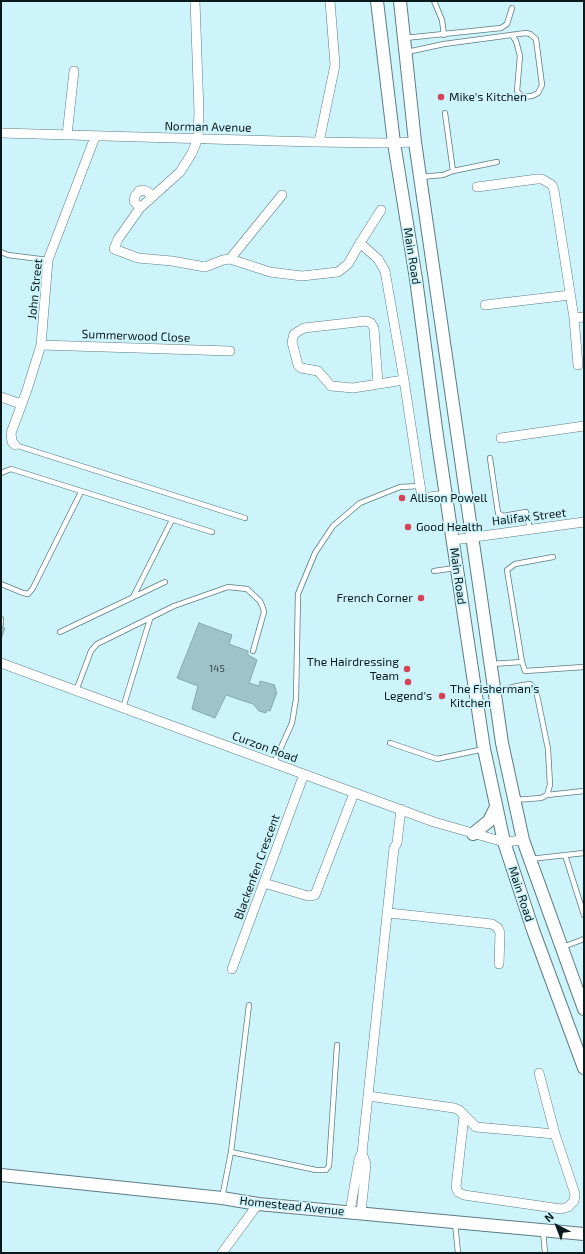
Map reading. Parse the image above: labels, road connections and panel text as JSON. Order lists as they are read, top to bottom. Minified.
{"streets":{"main road":["Main Road","Homestead Avenue"],"street":["Norman Avenue","John Street","Summerwood Close","Halifax Street","Curzon Road","Blackenfen Crescent"]},"crossings":[["Norman Avenue","Main Road"],["Norman Avenue","John Street"],["Main Road","Halifax Street"],["Main Road","Curzon Road"],["John Street","Summerwood Close"],["Curzon Road","Blackenfen Crescent"]],"places":["Mike's Kitchen","Allison Powell","Good Health","French Corner","The Hairdressing Team","Legend's","The Fisherman's Kitchen"],"house_numbers":["145"],"north":"top left"}
